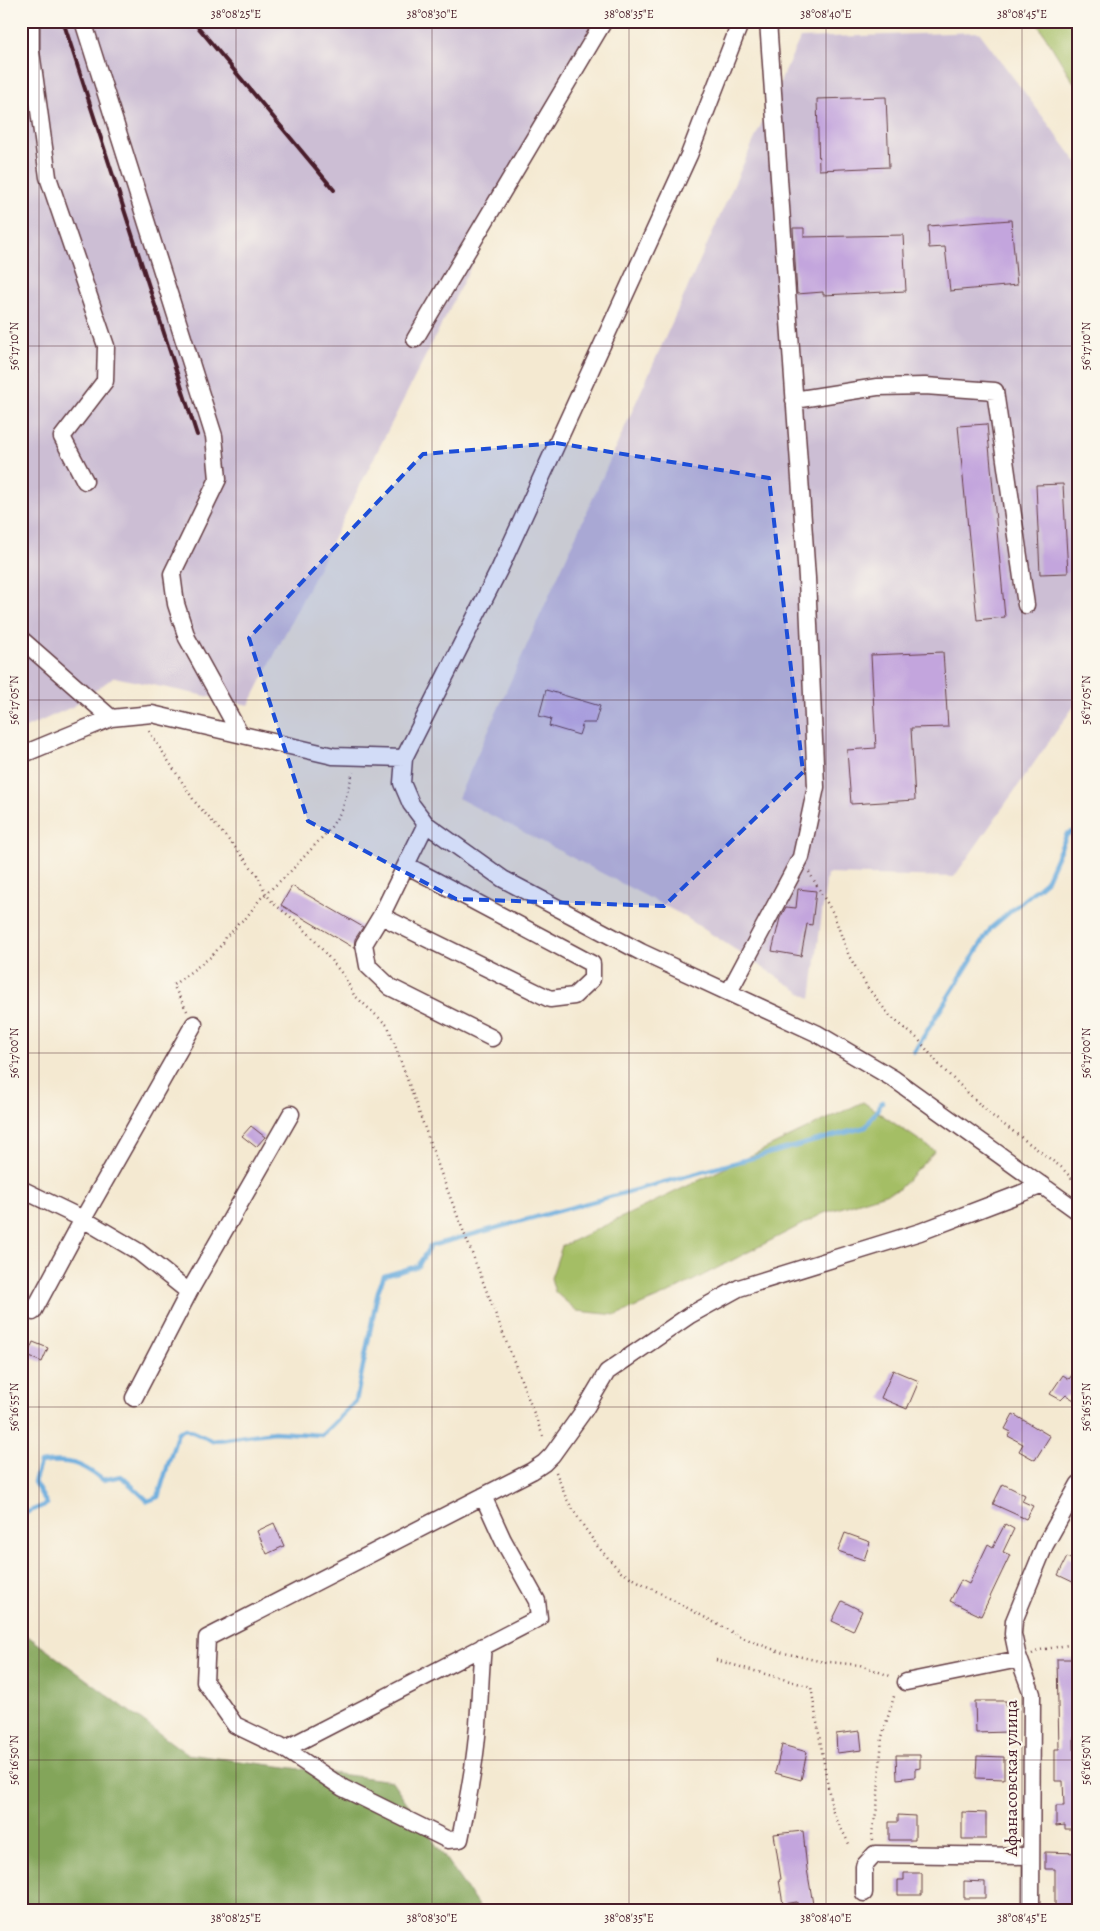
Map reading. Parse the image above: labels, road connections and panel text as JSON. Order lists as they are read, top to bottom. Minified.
{"streets":{"street":["Афанасовская улица"]},"coordinates":["38°08'25\"E","38°08'30\"E","38°08'35\"E","38°08'40\"E","38°08'45\"E","56°17'10\"N","56°17'05\"N","56°17'00\"N","56°16'55\"N","56°16'50\"N"]}
